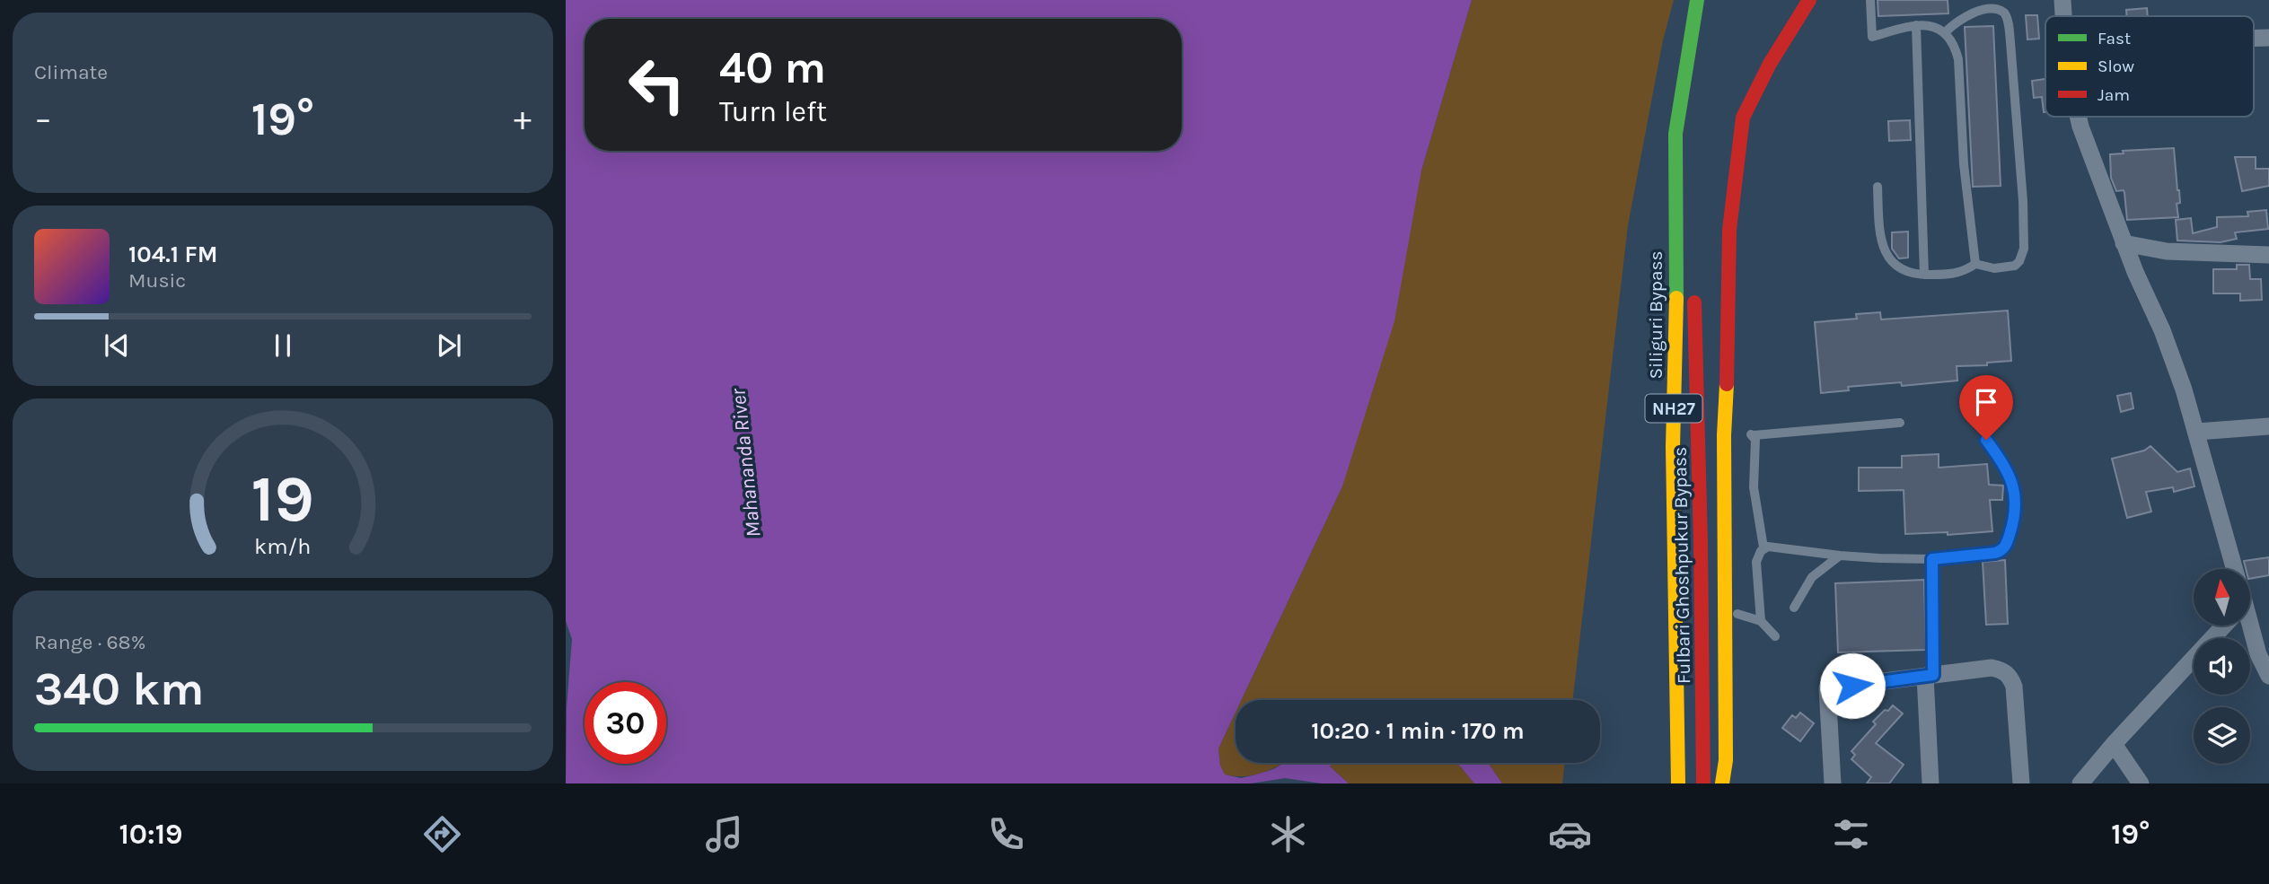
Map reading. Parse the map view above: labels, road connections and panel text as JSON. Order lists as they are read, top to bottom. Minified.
{"streets":{"main road":["Siliguri Bypass","NH27","Fulbari Ghoshpukur Bypass"]},"water":["Mahananda River"],"legend":["Fast","Slow","Jam"],"north":"top","page":{"tile":["Climate",["Range · 68%","340 km"]],"turn":["40 m","Turn left"],"heat":["−","19°","+"],"song":["104.1 FM","Music"],"limit":"30","trip":"10:20 · 1 min · 170 m","tabs":["10:19","19°"],"gauge":["19","km/h"]}}
